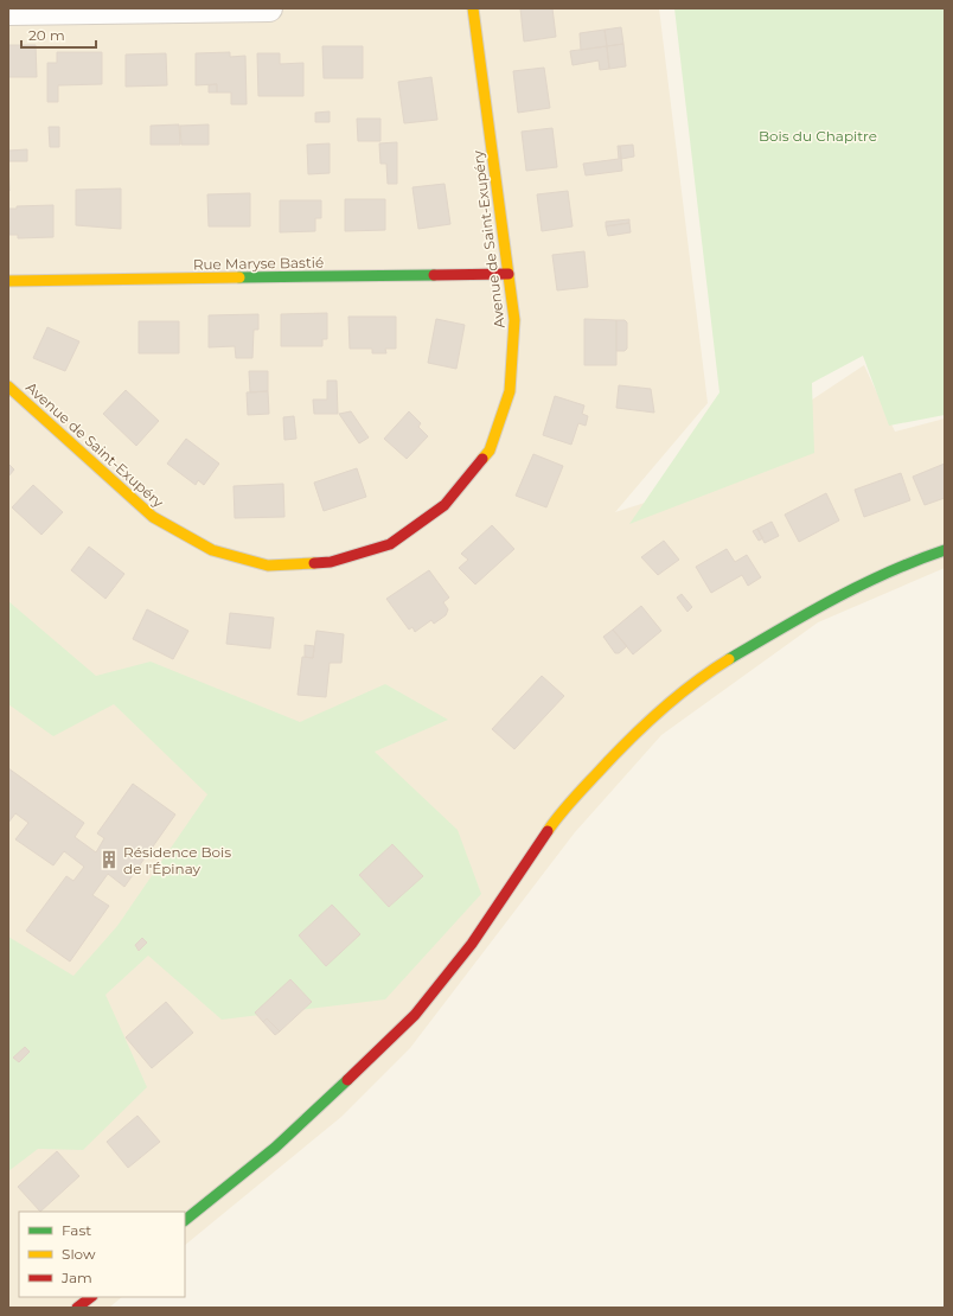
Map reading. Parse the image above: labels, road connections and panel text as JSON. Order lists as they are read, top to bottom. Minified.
{"streets":{"street":["Avenue de Saint-Exupéry","Rue Maryse Bastié"]},"crossings":[["Avenue de Saint-Exupéry","Rue Maryse Bastié"]],"parks":["Bois du Chapitre"],"places":{"building":["Résidence Bois de l'Épinay"]},"legend":["Fast","Slow","Jam"],"scale_bar":"20 m"}
